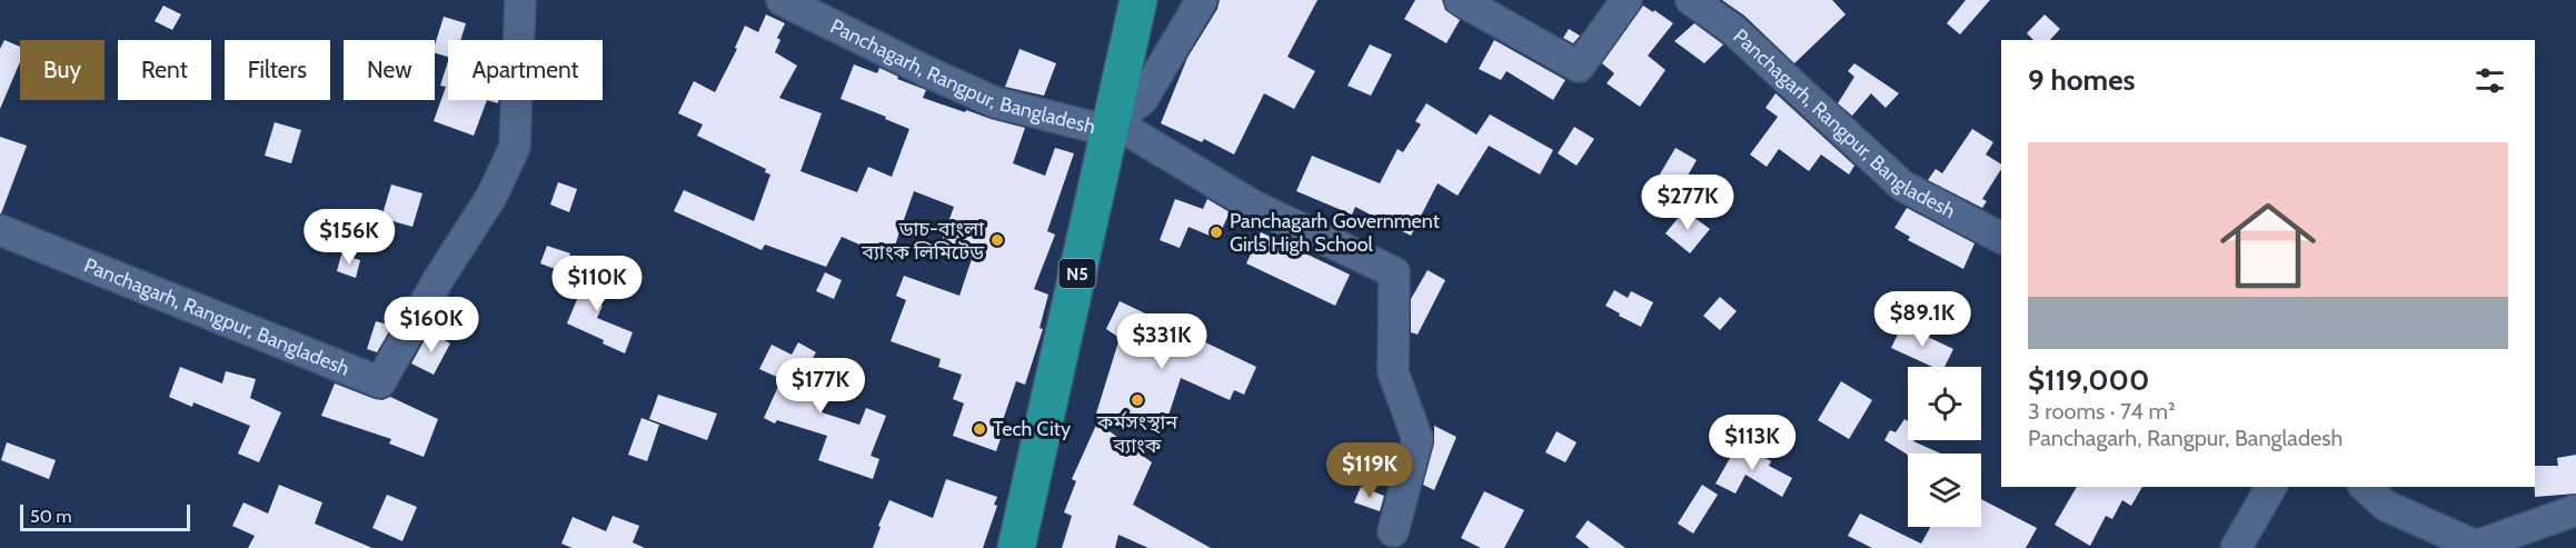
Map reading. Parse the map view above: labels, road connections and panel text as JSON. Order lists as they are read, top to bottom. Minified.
{"streets":{"highway":["N5"],"street":["Panchagarh, Rangpur, Bangladesh"]},"crossings":[["Panchagarh, Rangpur, Bangladesh","N5"]],"places":["Panchagarh Government Girls High School","ডাচ-বাংলা ব্যাংক লিমিটেড","কর্মসংস্থান ব্যাংক","Tech City"],"scale_bar":"50 m","page":{"chip":["Buy","Rent","Filters","New","Apartment"],"heading":"9 homes","list":[{"name":"$119,000","note":"3 rooms · 74 m² · Panchagarh, Rangpur, Bangladesh"}],"price":["$277K","$156K","$110K","$89.1K","$160K","$331K","$177K","$113K","$119K"],"scale":"50 m"}}
